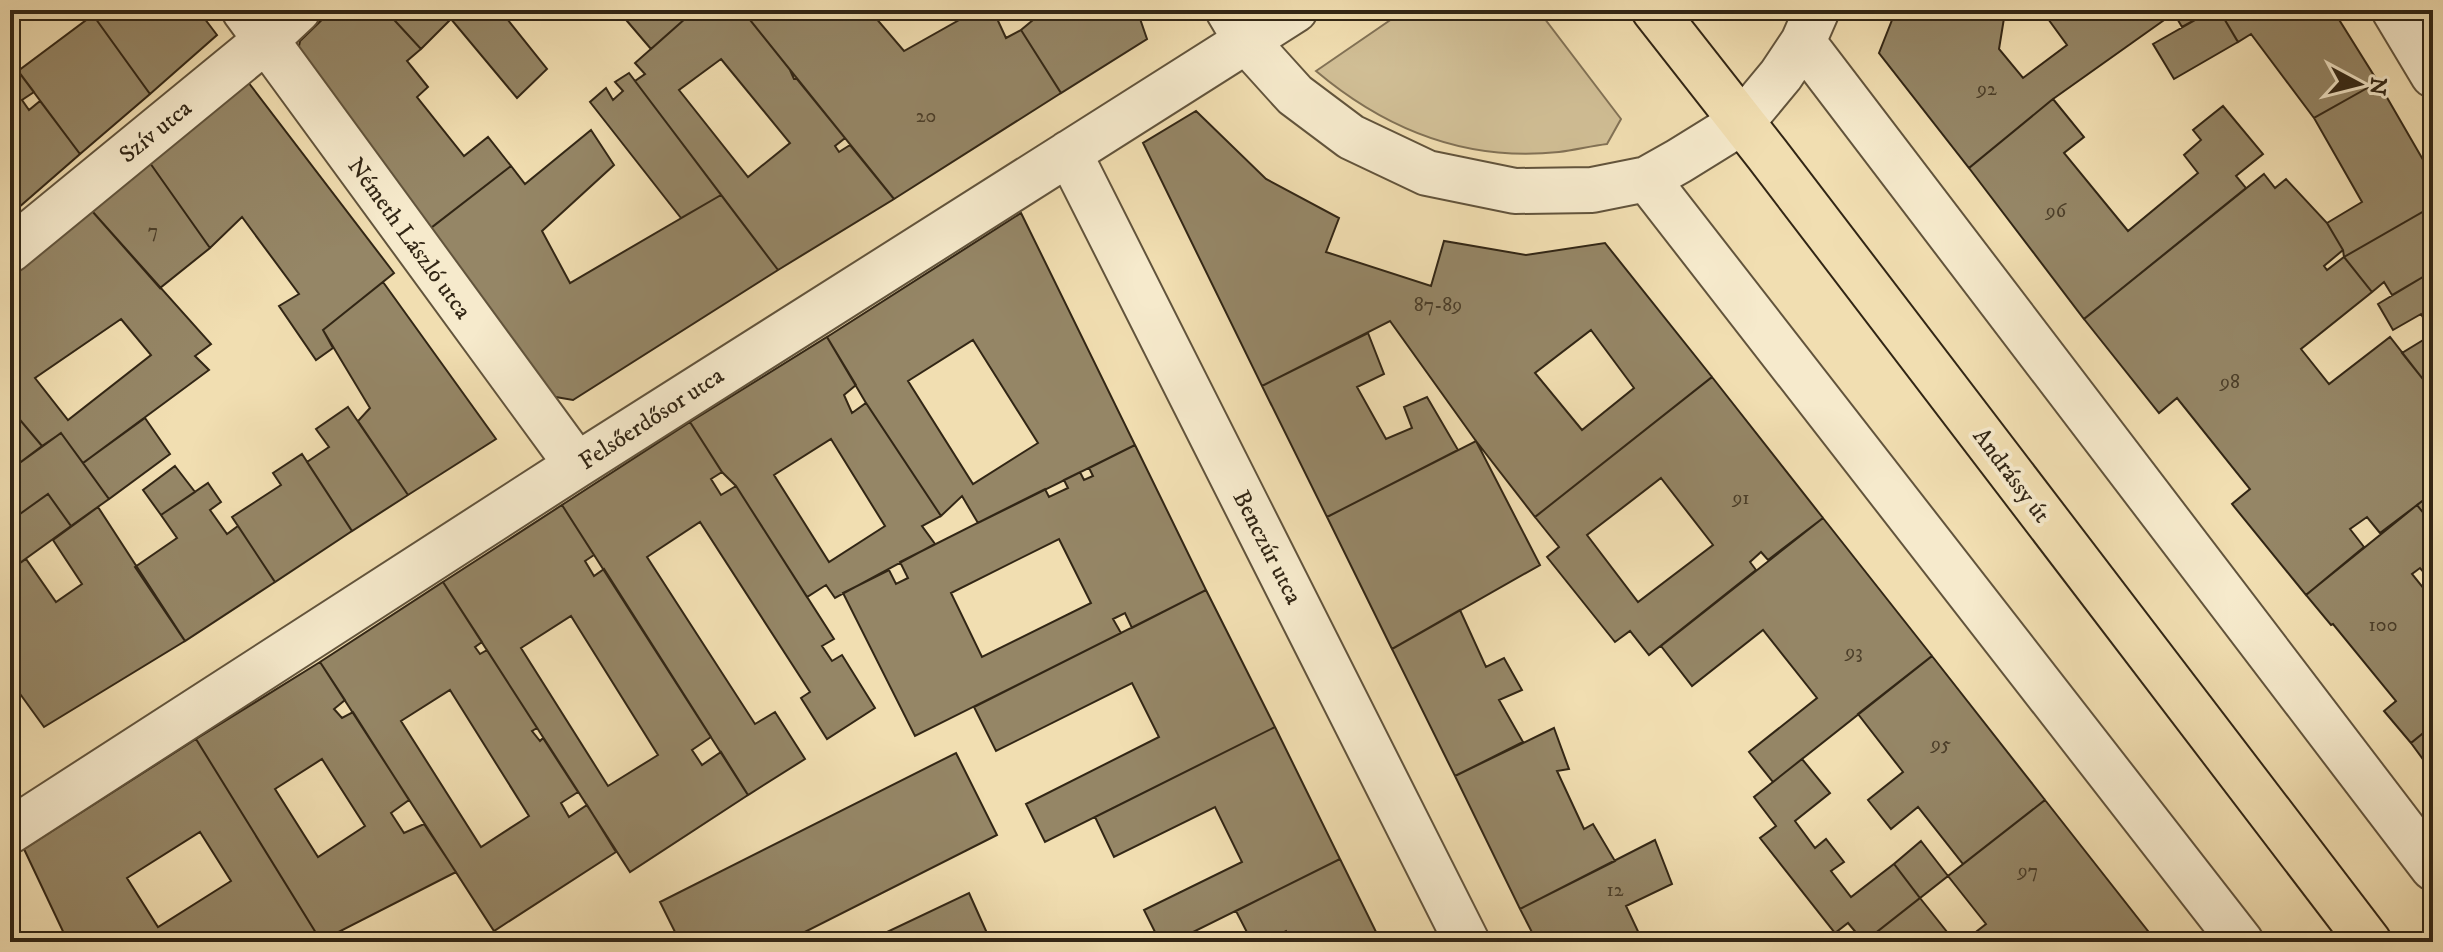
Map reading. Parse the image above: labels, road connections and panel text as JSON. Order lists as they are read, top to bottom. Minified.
{"streets":{"main road":["Andrássy út"],"street":["Szív utca","Németh László utca","Felsőerdősor utca","Benczúr utca"]},"crossings":[["Szív utca","Németh László utca"],["Németh László utca","Felsőerdősor utca"],["Felsőerdősor utca","Benczúr utca"]],"house_numbers":["92","20","96","7","87-89","98","91","100","93","95","97","12"],"north":"right"}
